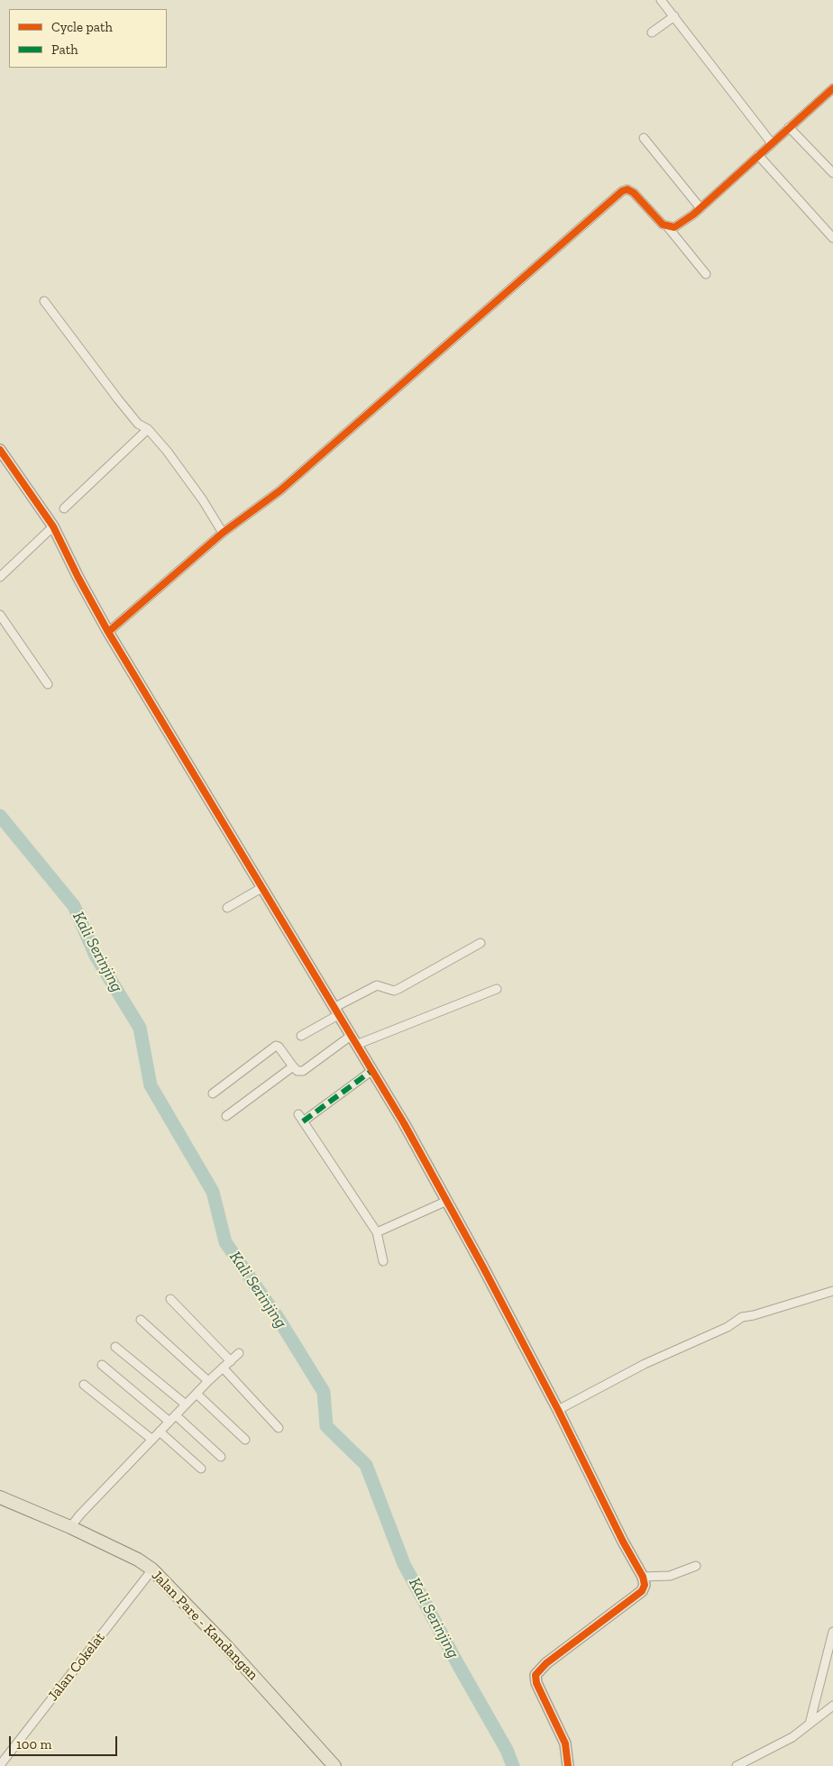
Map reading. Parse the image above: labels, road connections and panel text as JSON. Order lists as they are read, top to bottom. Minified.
{"streets":{"main road":["Jalan Pare - Kandangan"],"street":["Jalan Cokelat"]},"crossings":[["Jalan Pare - Kandangan","Jalan Cokelat"]],"water":["Kali Serinjing"],"legend":["Cycle path","Path"],"scale_bar":"100 m"}
